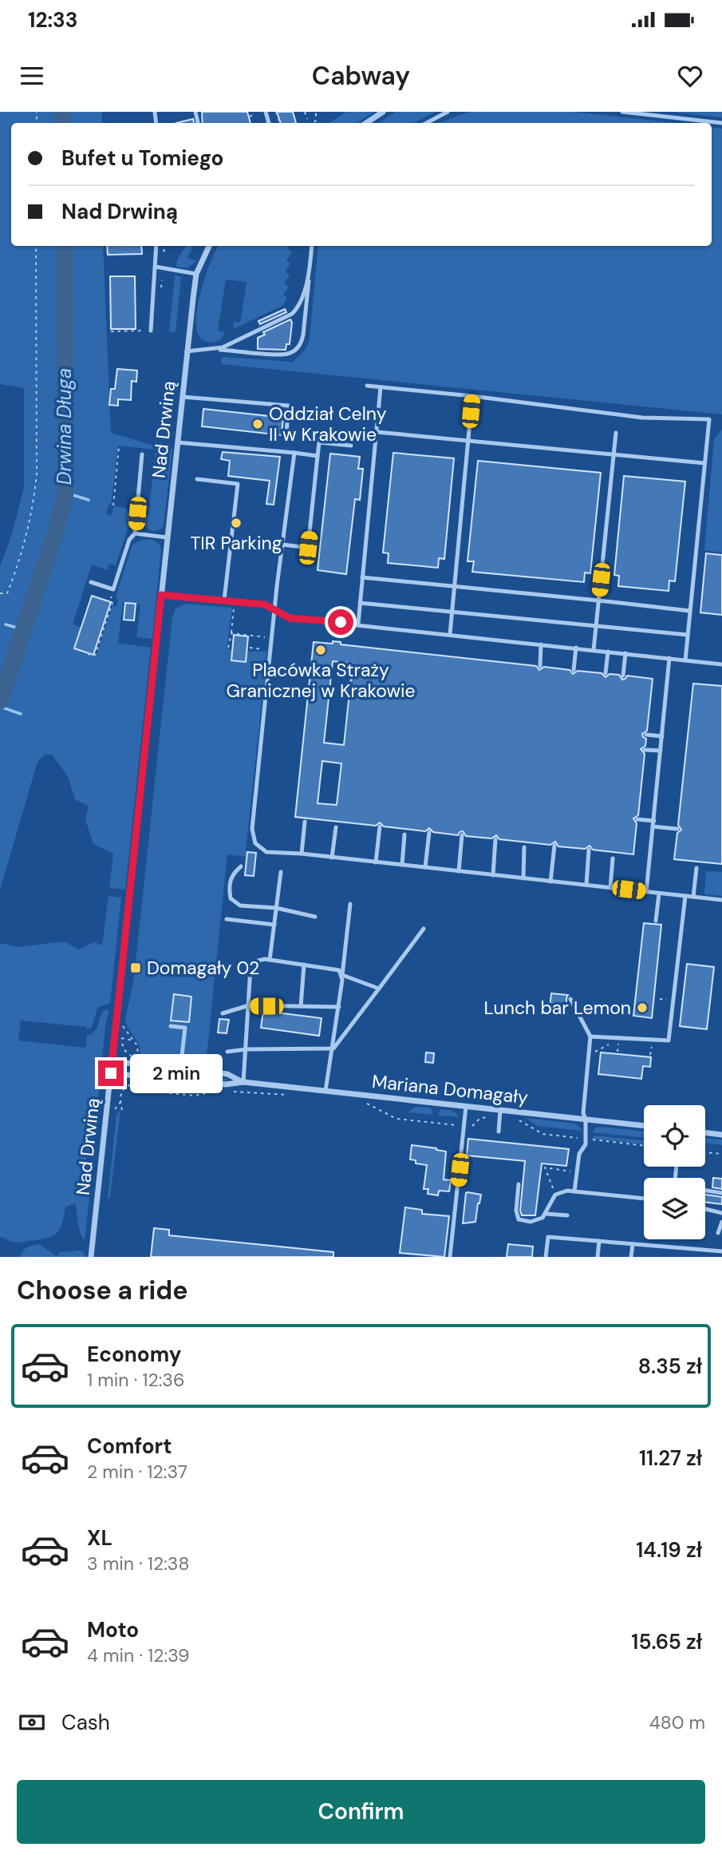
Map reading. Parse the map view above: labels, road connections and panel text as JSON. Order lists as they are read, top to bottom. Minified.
{"streets":{"street":["Nad Drwiną","Mariana Domagały"]},"crossings":[["Nad Drwiną","Mariana Domagały"]],"water":["Drwina Długa"],"places":{"other":["Oddział Celny II w Krakowie","TIR Parking","Placówka Straży Granicznej w Krakowie","Lunch bar Lemon"],"transit":["Domagały 02"]},"page":{"status":"12:33","header":"Cabway","banner":["Bufet u Tomiego","Nad Drwiną"],"bubble":"2 min","heading":"Choose a ride","list":[{"name":"Economy","note":"1 min · 12:36","value":"8.35 zł"},{"name":"Comfort","note":"2 min · 12:37","value":"11.27 zł"},{"name":"XL","note":"3 min · 12:38","value":"14.19 zł"},{"name":"Moto","note":"4 min · 12:39","value":"15.65 zł"}],"pay":["Cash","480 m"],"buttons":"Confirm"}}
